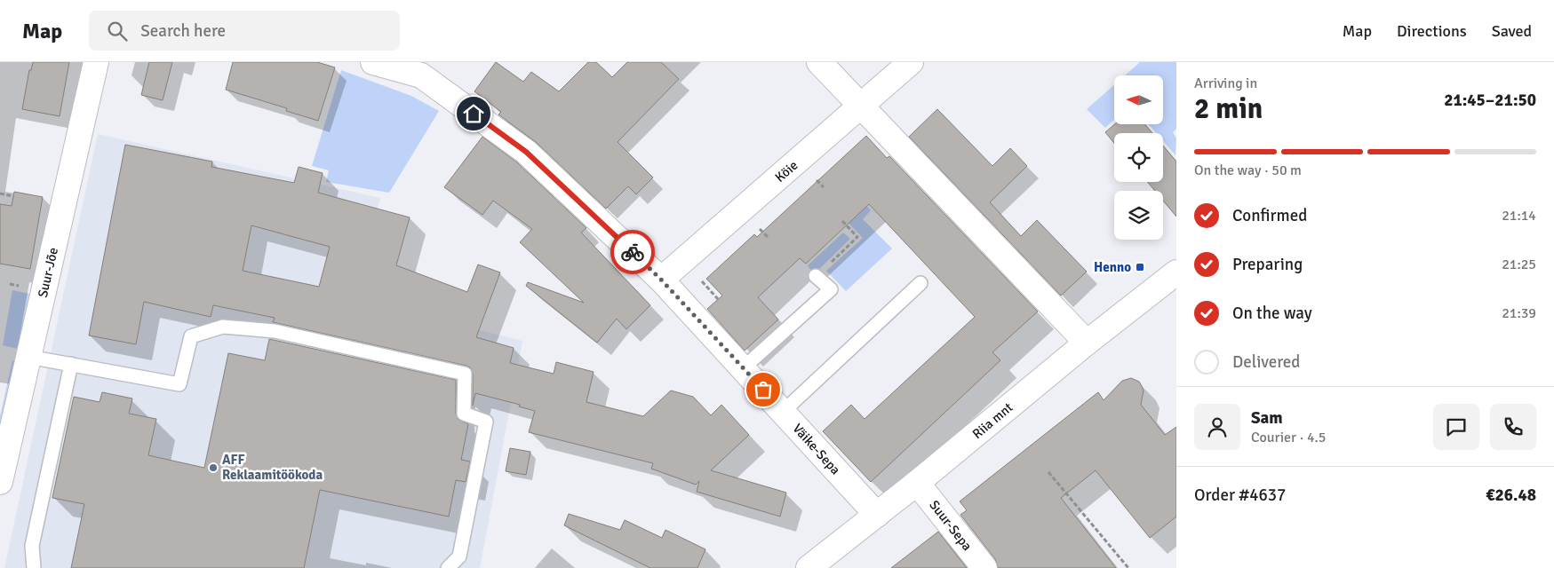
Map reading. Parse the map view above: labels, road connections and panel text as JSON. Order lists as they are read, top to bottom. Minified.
{"streets":{"street":["Köie","Suur-Jõe","Riia mnt","Väike-Sepa","Suur-Sepa"]},"crossings":[["Köie","Väike-Sepa"],["Riia mnt","Väike-Sepa"],["Riia mnt","Suur-Sepa"]],"places":{"transit":["Henno"],"other":["AFF Reklaamitöökoda"]},"north":"left","page":{"header":"Map","search":"Search here","nav":["Map","Directions","Saved"],"heading":["2 min","Arriving in","21:45–21:50"],"panel":["Sam","Courier · 4.5","Order #4637","€26.48"],"bar":"On the way · 50 m","list":[["Confirmed","21:14"],["Preparing","21:25"],["On the way","21:39"],"Delivered"]}}
